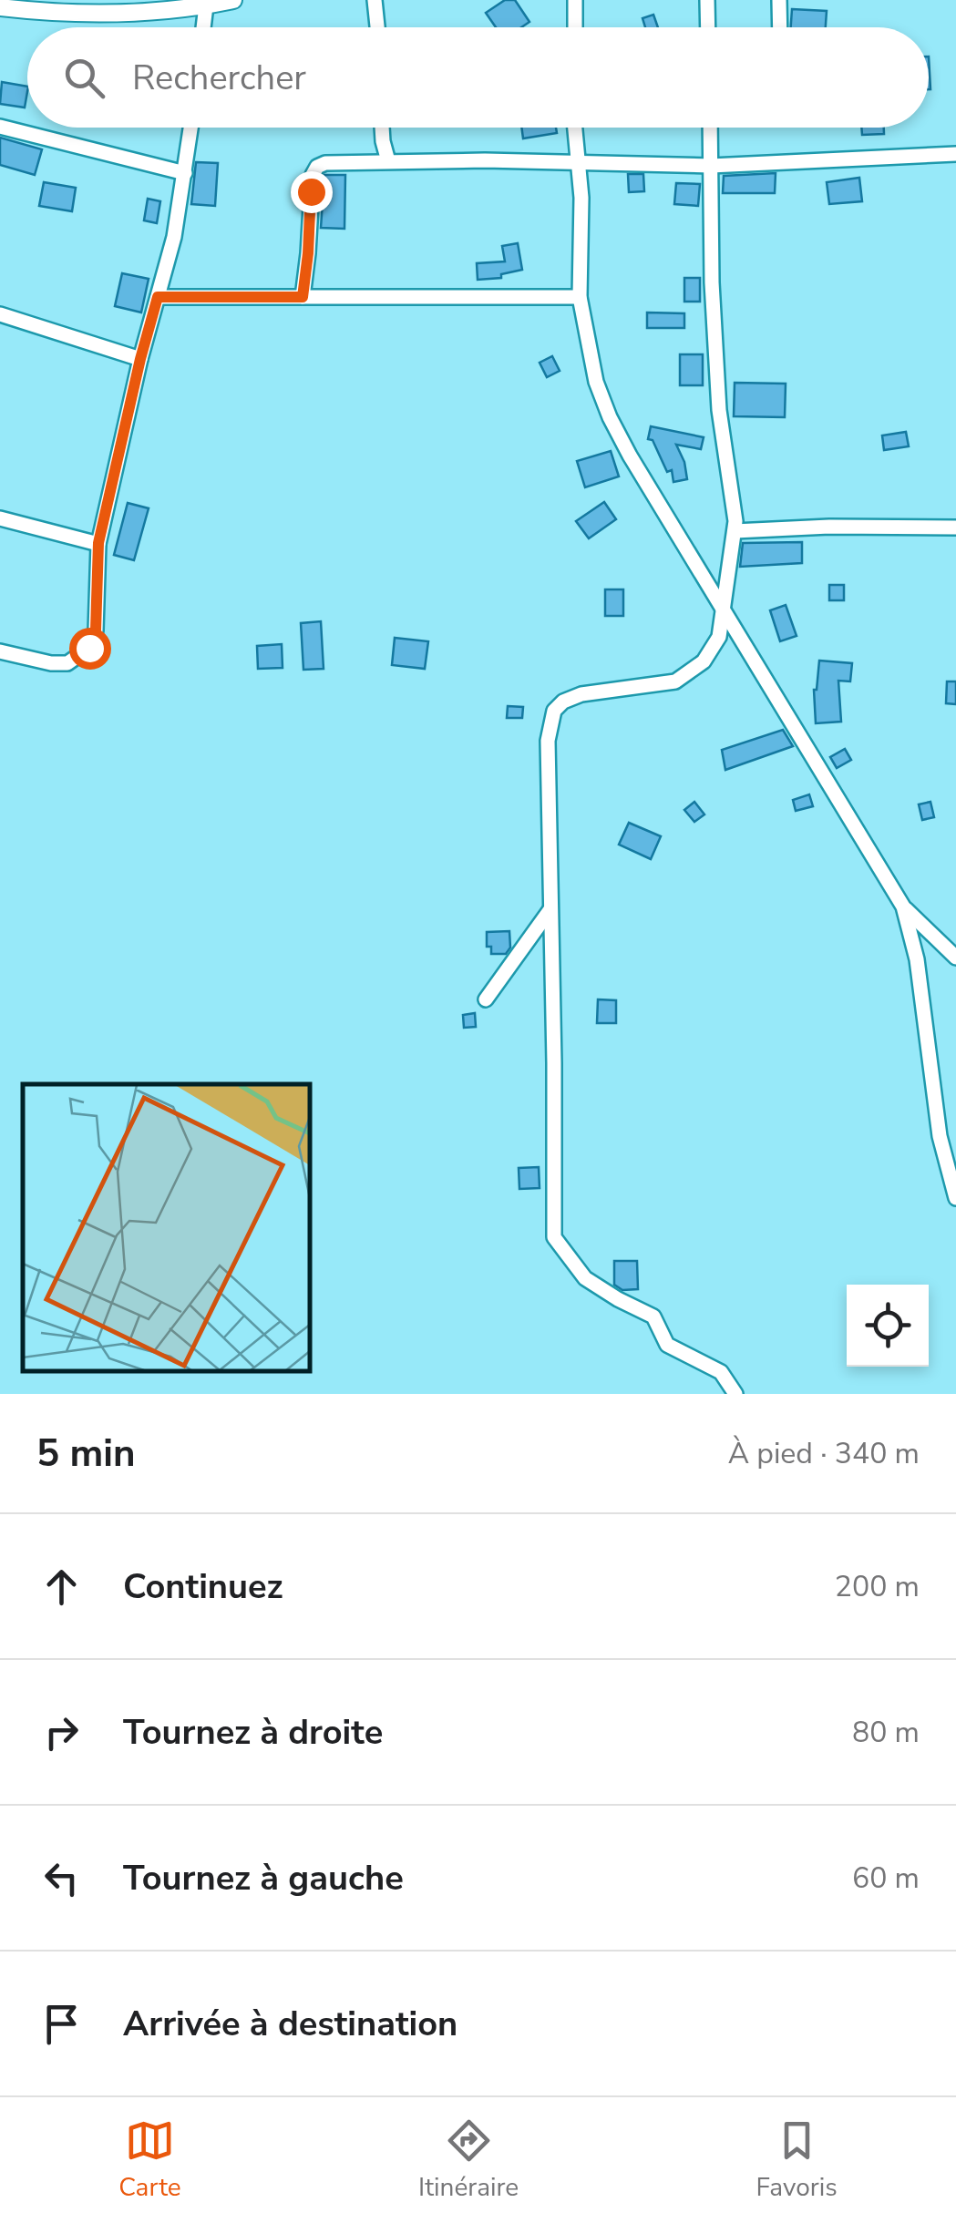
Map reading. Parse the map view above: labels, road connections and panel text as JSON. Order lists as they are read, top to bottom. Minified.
{"page":{"search":"Rechercher","heading":["5 min","À pied · 340 m"],"list":[["Continuez","200 m"],["Tournez à droite","80 m"],["Tournez à gauche","60 m"],"Arrivée à destination"],"nav":["Carte","Itinéraire","Favoris"]}}
